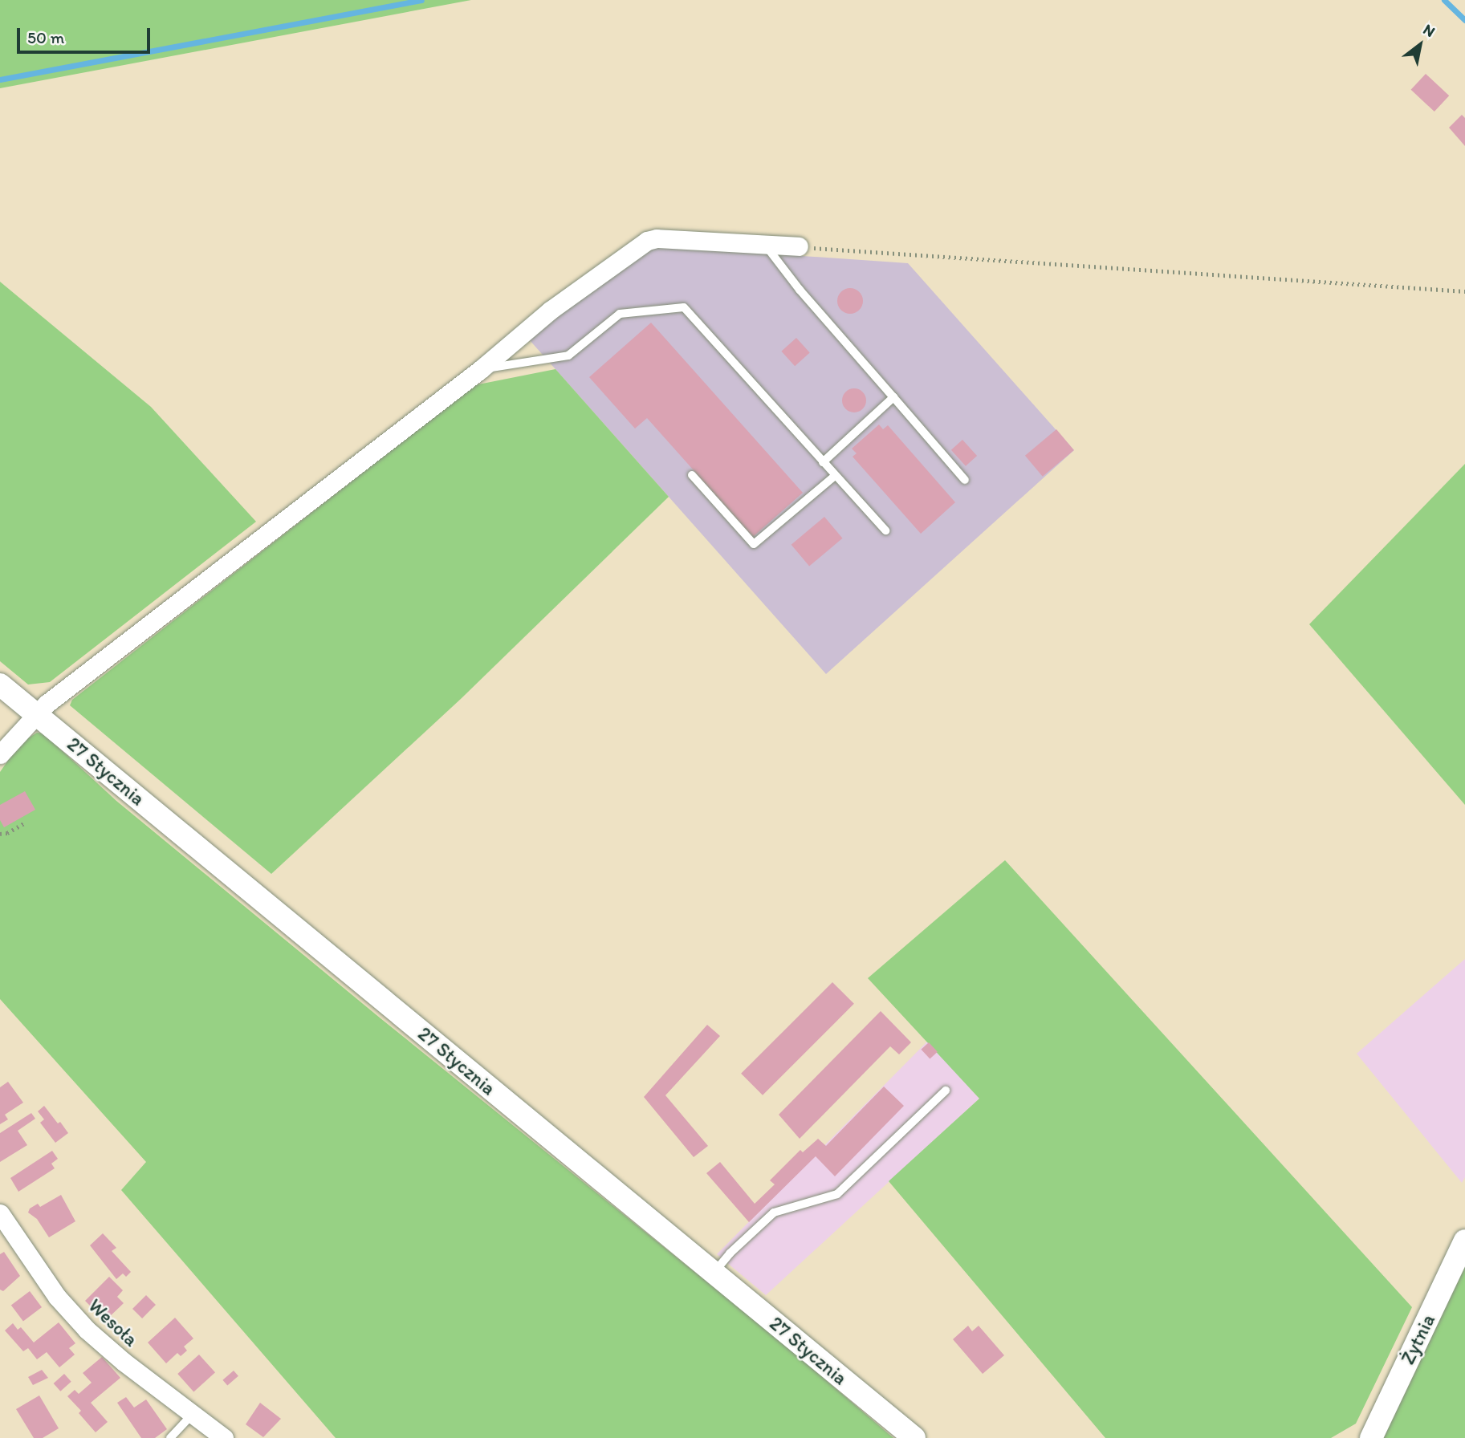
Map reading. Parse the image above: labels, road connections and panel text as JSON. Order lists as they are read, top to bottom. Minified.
{"streets":{"street":["27 Stycznia","Wesoła","Żytnia"]},"scale_bar":"50 m","north":"top right"}
